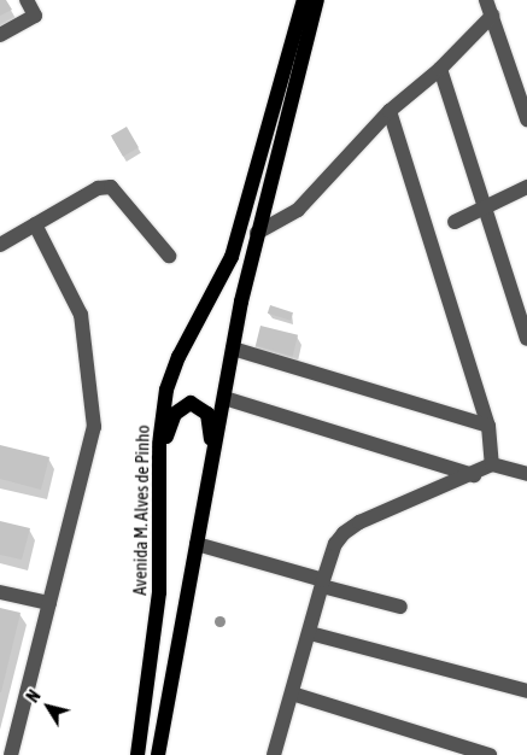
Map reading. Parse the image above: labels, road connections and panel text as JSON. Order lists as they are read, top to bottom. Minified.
{"streets":{"main road":["Avenida M. Alves de Pinho"]},"north":"top left"}
